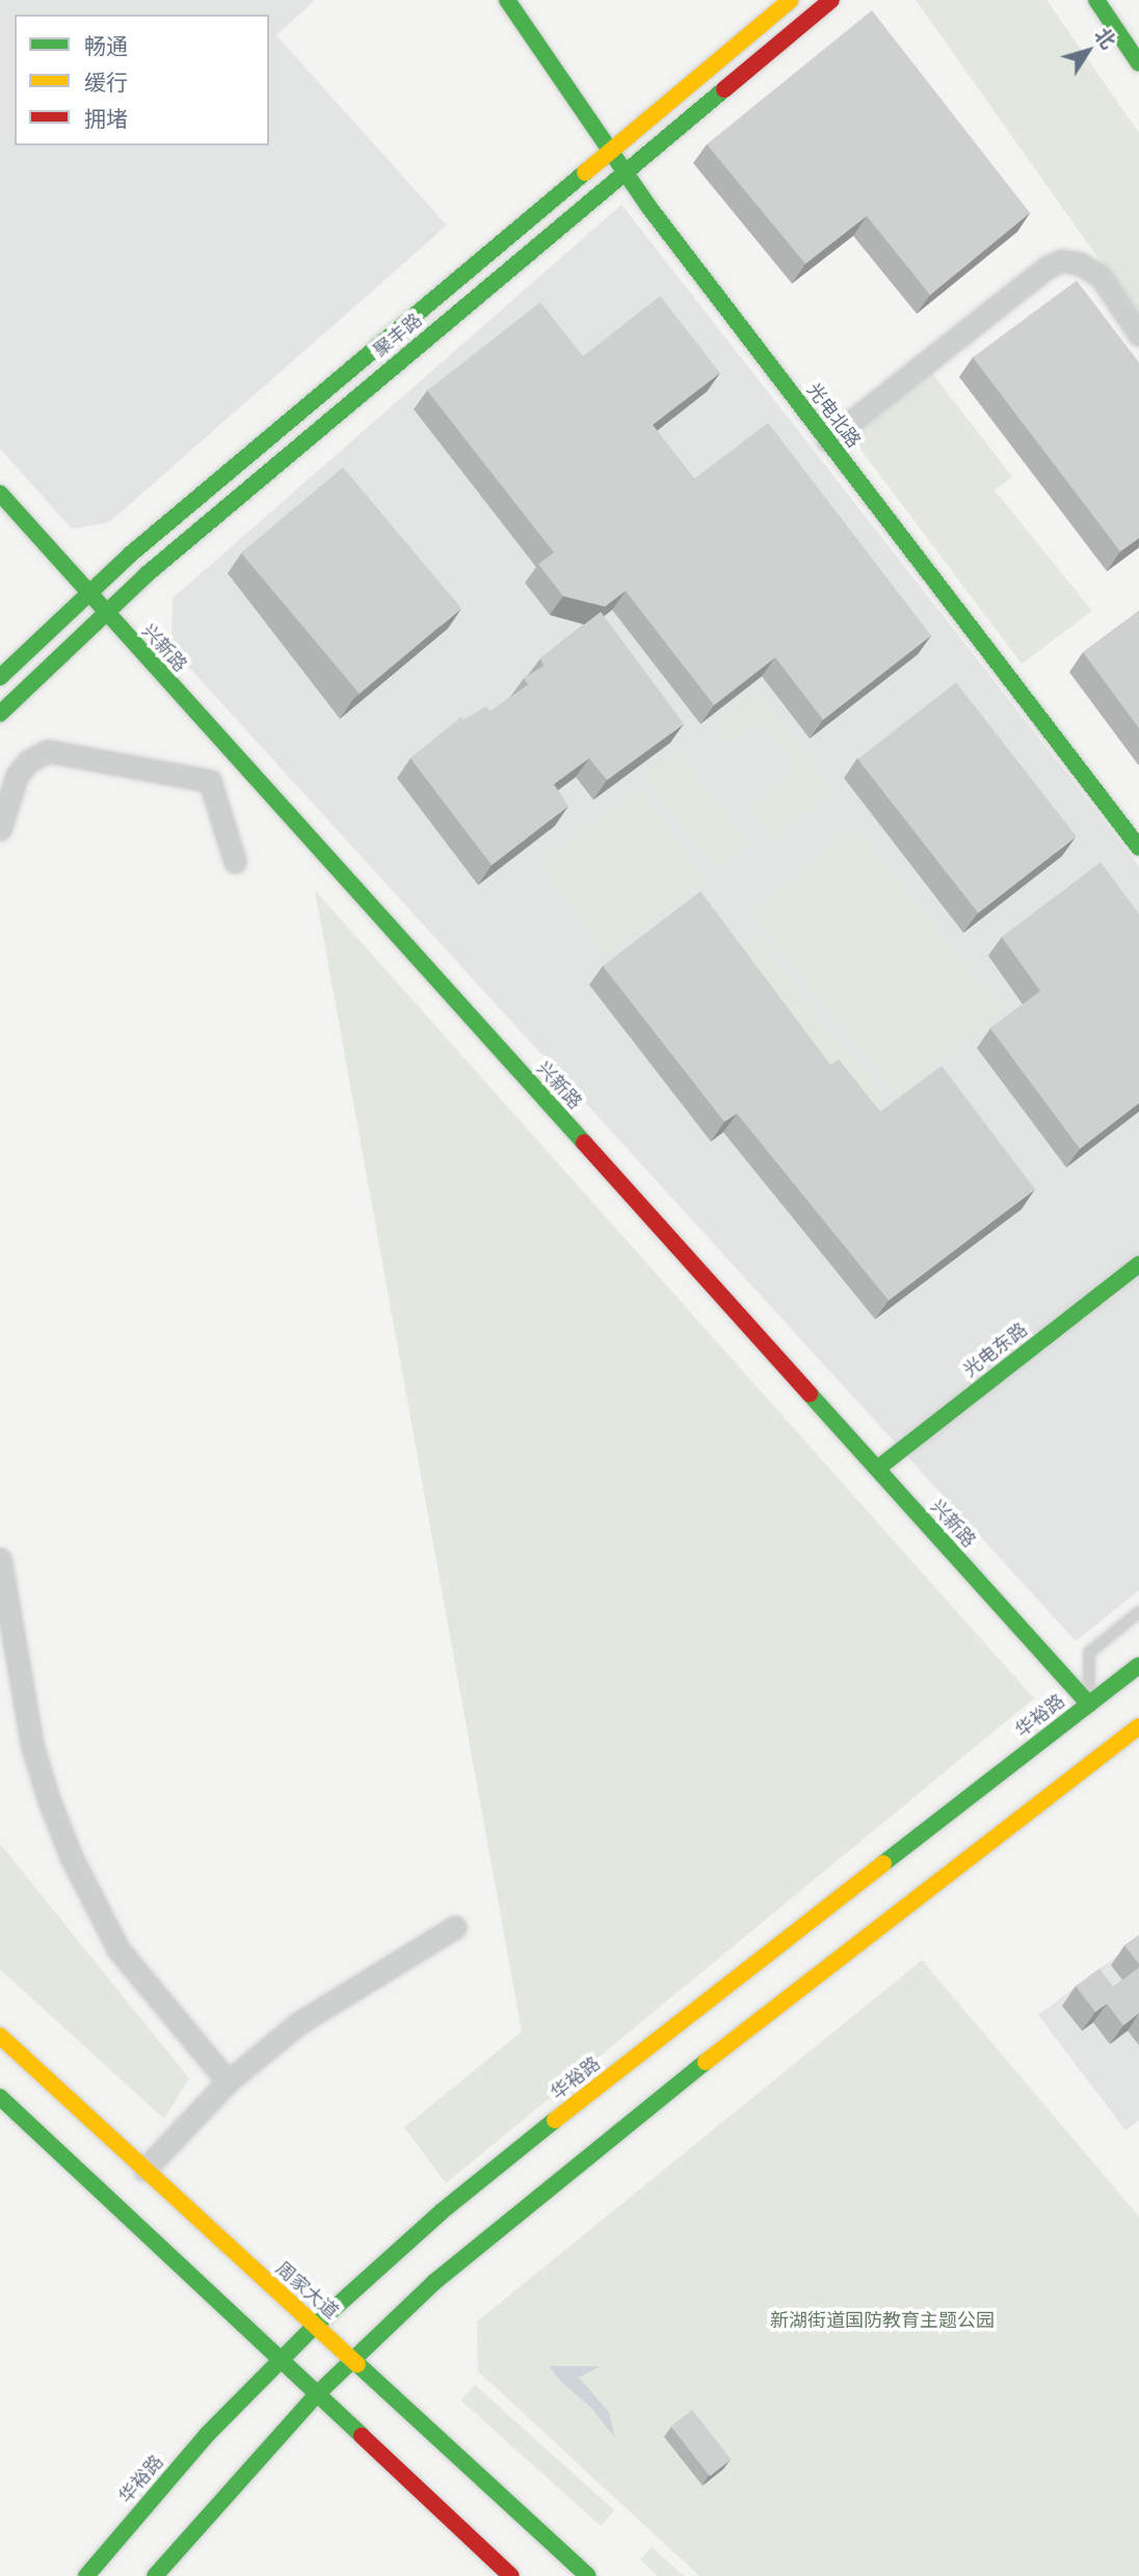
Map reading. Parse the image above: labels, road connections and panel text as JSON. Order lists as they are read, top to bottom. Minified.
{"streets":{"street":["聚丰路","光电北路","兴新路","光电东路","华裕路","周家大道"]},"crossings":[["聚丰路","光电北路"],["聚丰路","兴新路"],["兴新路","光电东路"],["兴新路","华裕路"],["华裕路","周家大道"]],"parks":["新湖街道国防教育主题公园"],"legend":["畅通","缓行","拥堵"],"north":"top right"}
